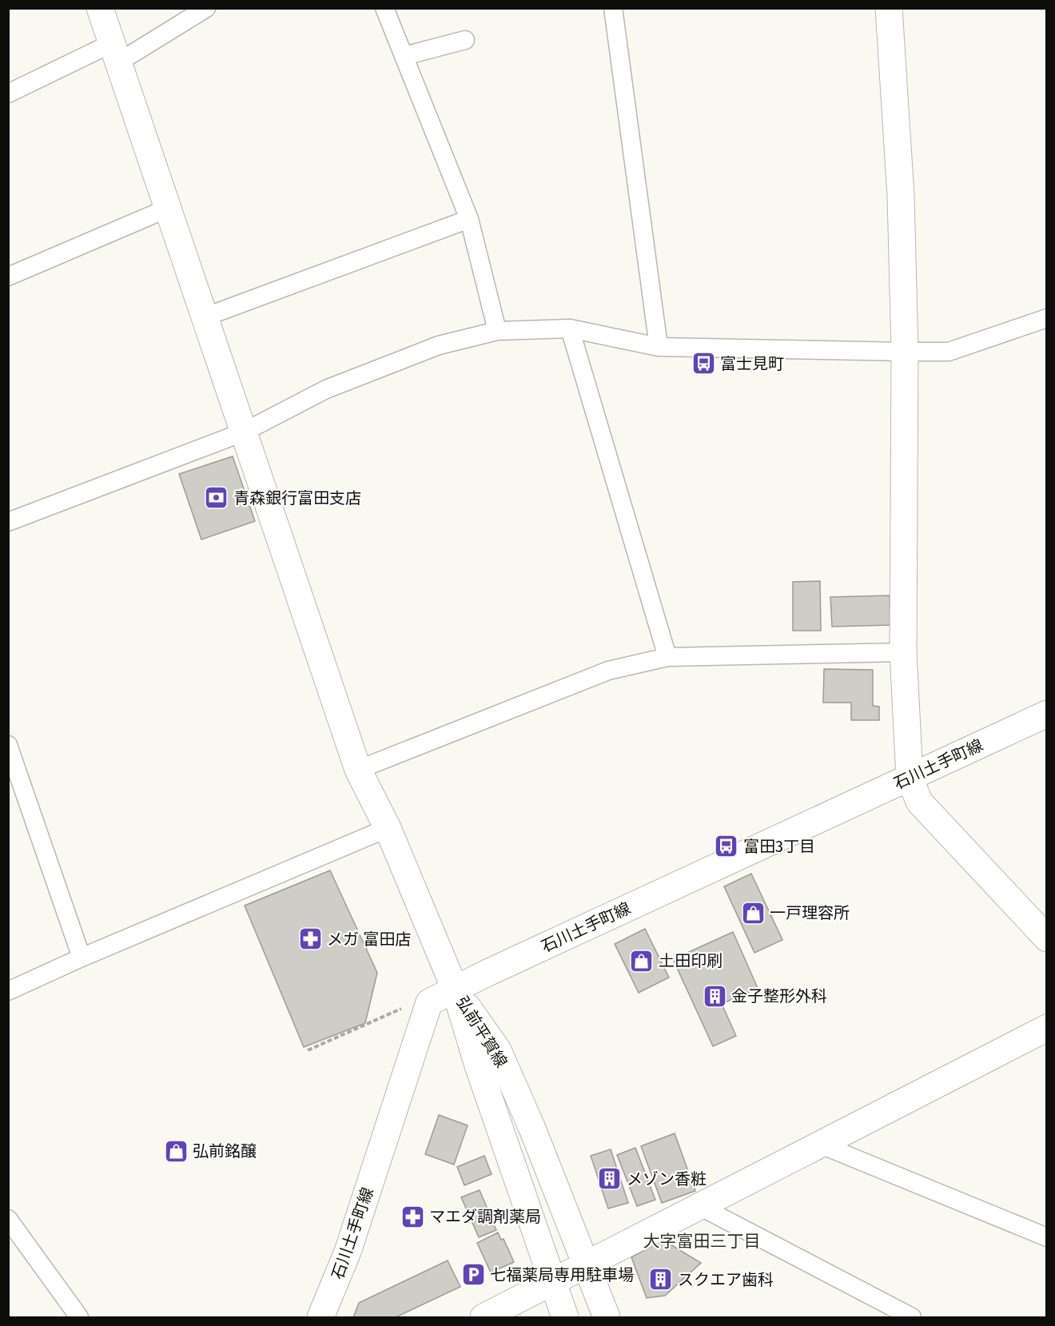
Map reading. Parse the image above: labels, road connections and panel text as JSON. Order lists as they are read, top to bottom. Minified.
{"streets":{"street":["石川土手町線","弘前平賀線"]},"crossings":[["石川土手町線","弘前平賀線"]],"districts":["大字富田三丁目"],"places":{"bus stop":["富士見町","富田3丁目"],"bank":["青森銀行富田支店"],"shop":["一戸理容所","土田印刷","弘前銘醸"],"pharmacy":["メガ 富田店","マエダ調剤薬局"],"building":["金子整形外科","メゾン香粧","スクエア歯科"],"parking":["七福薬局専用駐車場"]}}
